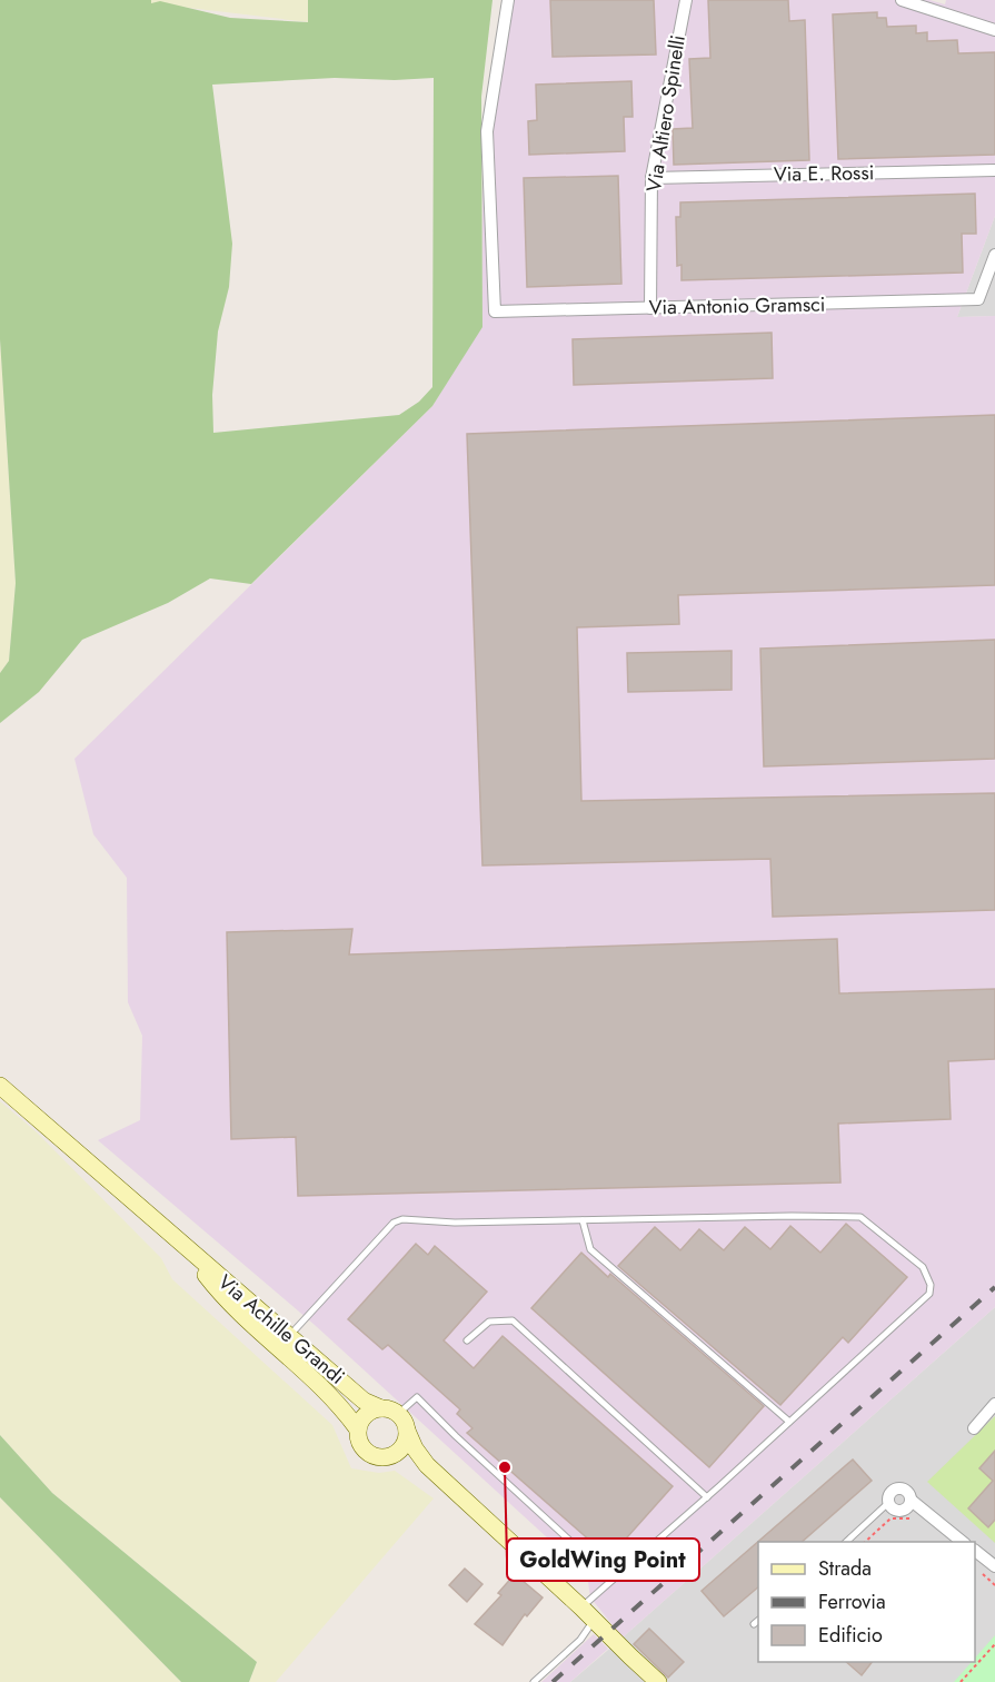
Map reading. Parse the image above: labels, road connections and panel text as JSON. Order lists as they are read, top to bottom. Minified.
{"streets":{"street":["Via Altiero Spinelli","Via E. Rossi","Via Antonio Gramsci","Via Achille Grandi"]},"crossings":[["Via Altiero Spinelli","Via E. Rossi"],["Via Altiero Spinelli","Via Antonio Gramsci"]],"places":["GoldWing Point"],"legend":["Strada","Ferrovia","Edificio"]}
